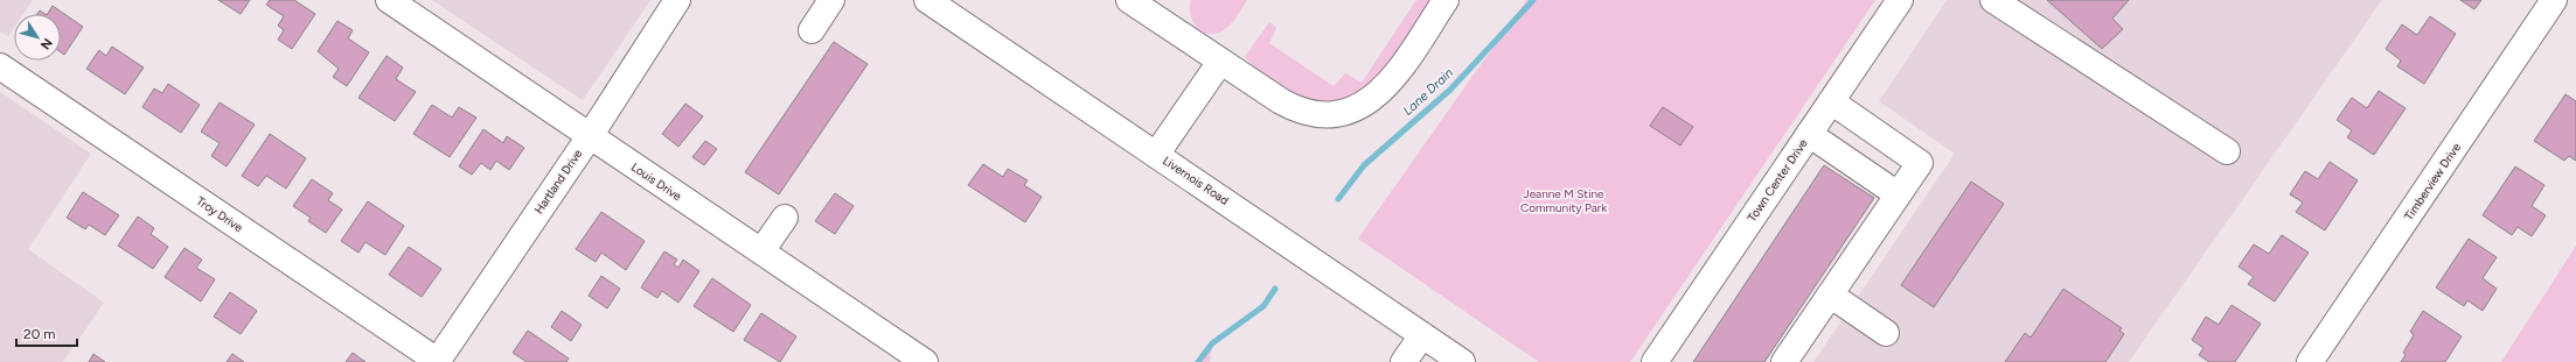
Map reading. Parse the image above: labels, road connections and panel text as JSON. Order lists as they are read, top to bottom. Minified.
{"streets":{"street":["Livernois Road","Town Center Drive","Hartland Drive","Louis Drive","Timberview Drive","Troy Drive"]},"crossings":[["Hartland Drive","Louis Drive"],["Hartland Drive","Troy Drive"]],"water":["Lane Drain"],"parks":["Jeanne M Stine Community Park"],"scale_bar":"20 m","north":"bottom right"}
